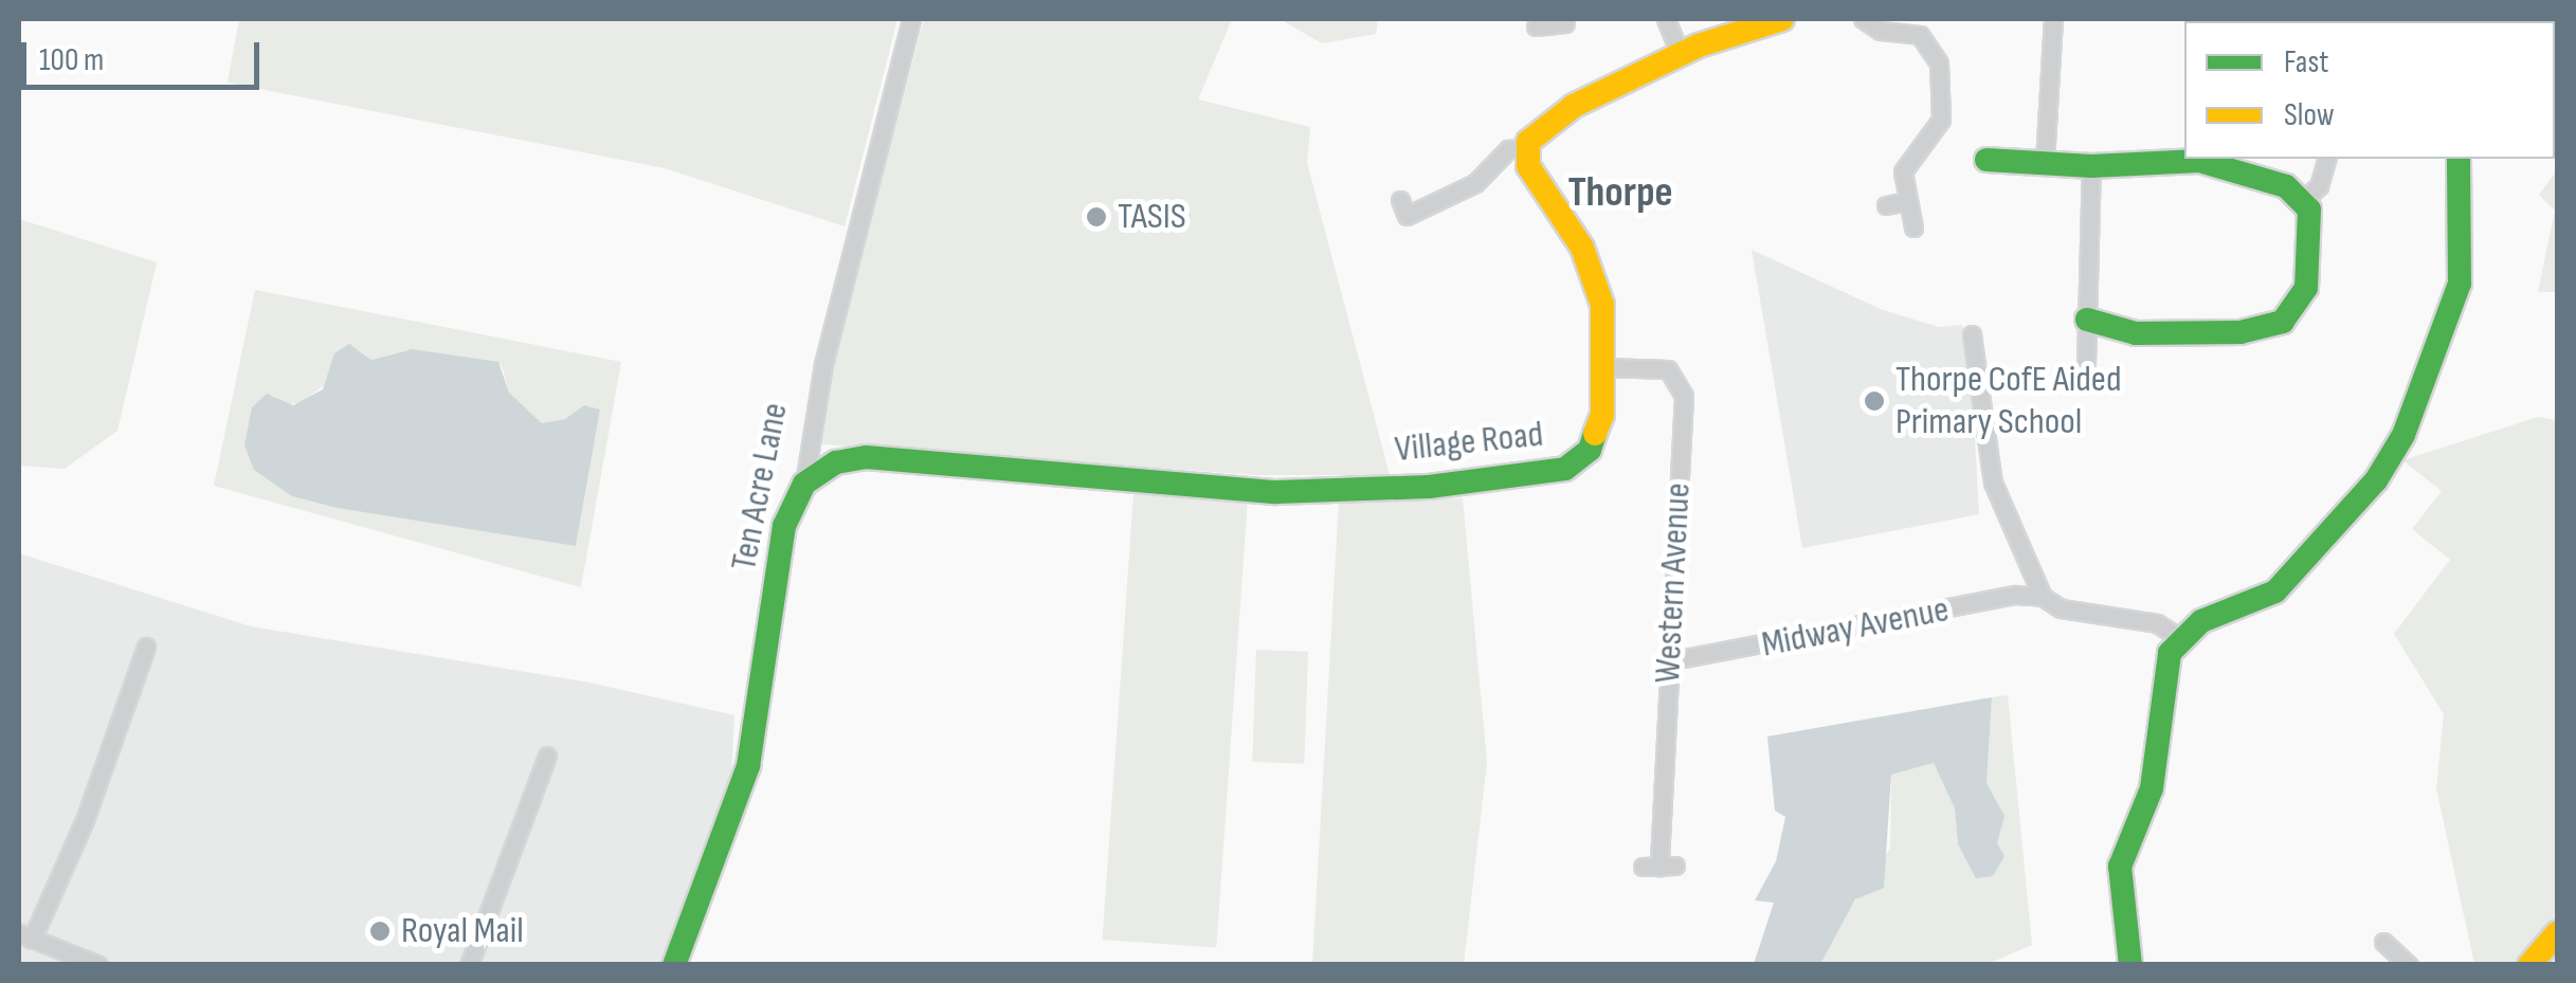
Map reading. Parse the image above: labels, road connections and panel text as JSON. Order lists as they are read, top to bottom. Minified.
{"streets":{"street":["Village Road","Ten Acre Lane","Western Avenue","Midway Avenue"]},"crossings":[["Village Road","Ten Acre Lane"],["Village Road","Western Avenue"],["Western Avenue","Midway Avenue"]],"districts":["Thorpe"],"places":["TASIS","Thorpe CofE Aided Primary School","Royal Mail"],"legend":["Fast","Slow"],"scale_bar":"100 m"}
